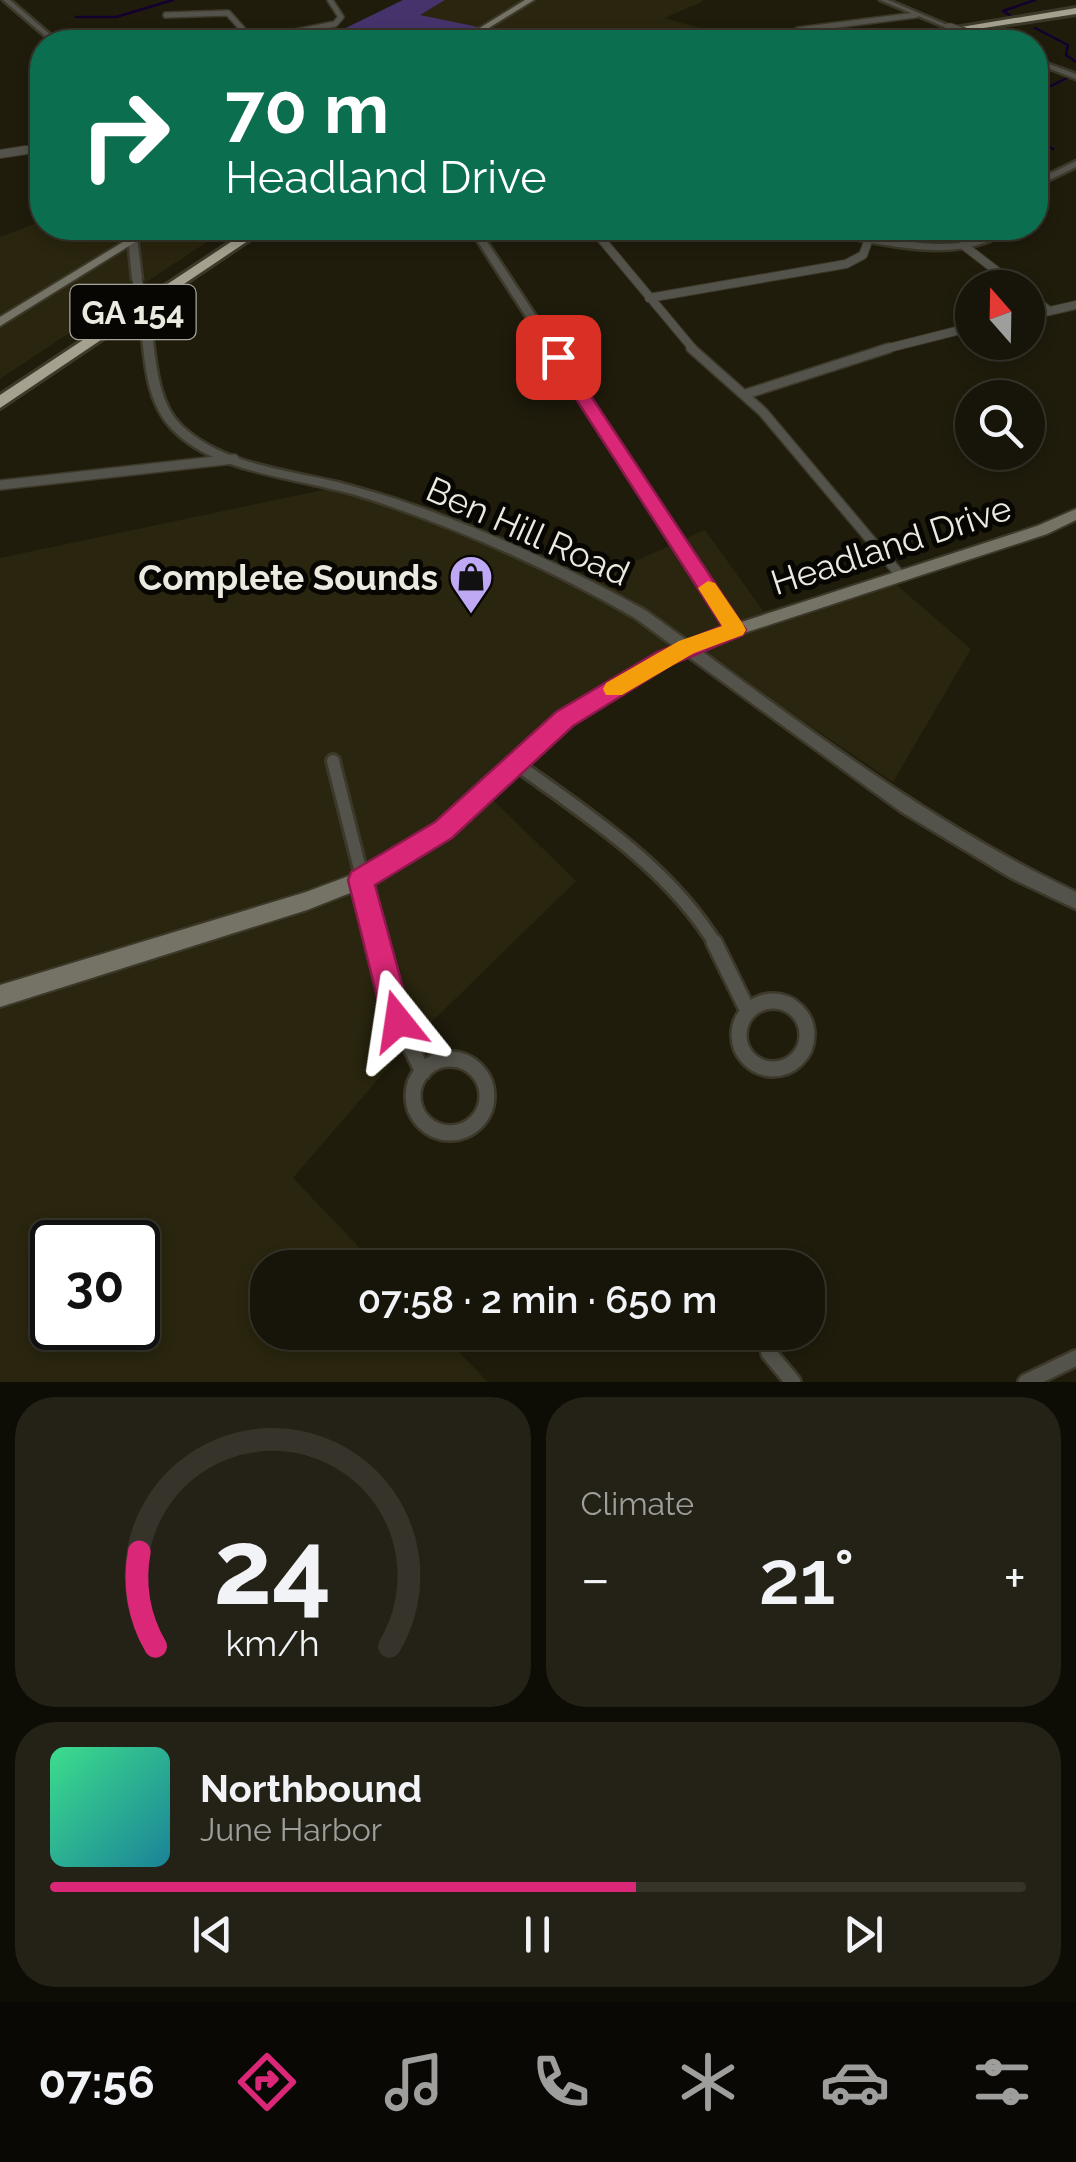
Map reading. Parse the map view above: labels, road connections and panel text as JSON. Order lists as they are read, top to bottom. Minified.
{"streets":{"highway":["GA 154"],"main road":["Headland Drive"],"street":["Ben Hill Road"]},"crossings":[["Ben Hill Road","Headland Drive"]],"places":{"shop":["Complete Sounds"]},"north":"top","page":{"turn":["70 m","Headland Drive"],"limit":"30","trip":"07:58 · 2 min · 650 m","tile":"Climate","heat":["−","21°","+"],"song":["Northbound","June Harbor"],"tabs":"07:56","gauge":["24","km/h"]}}
